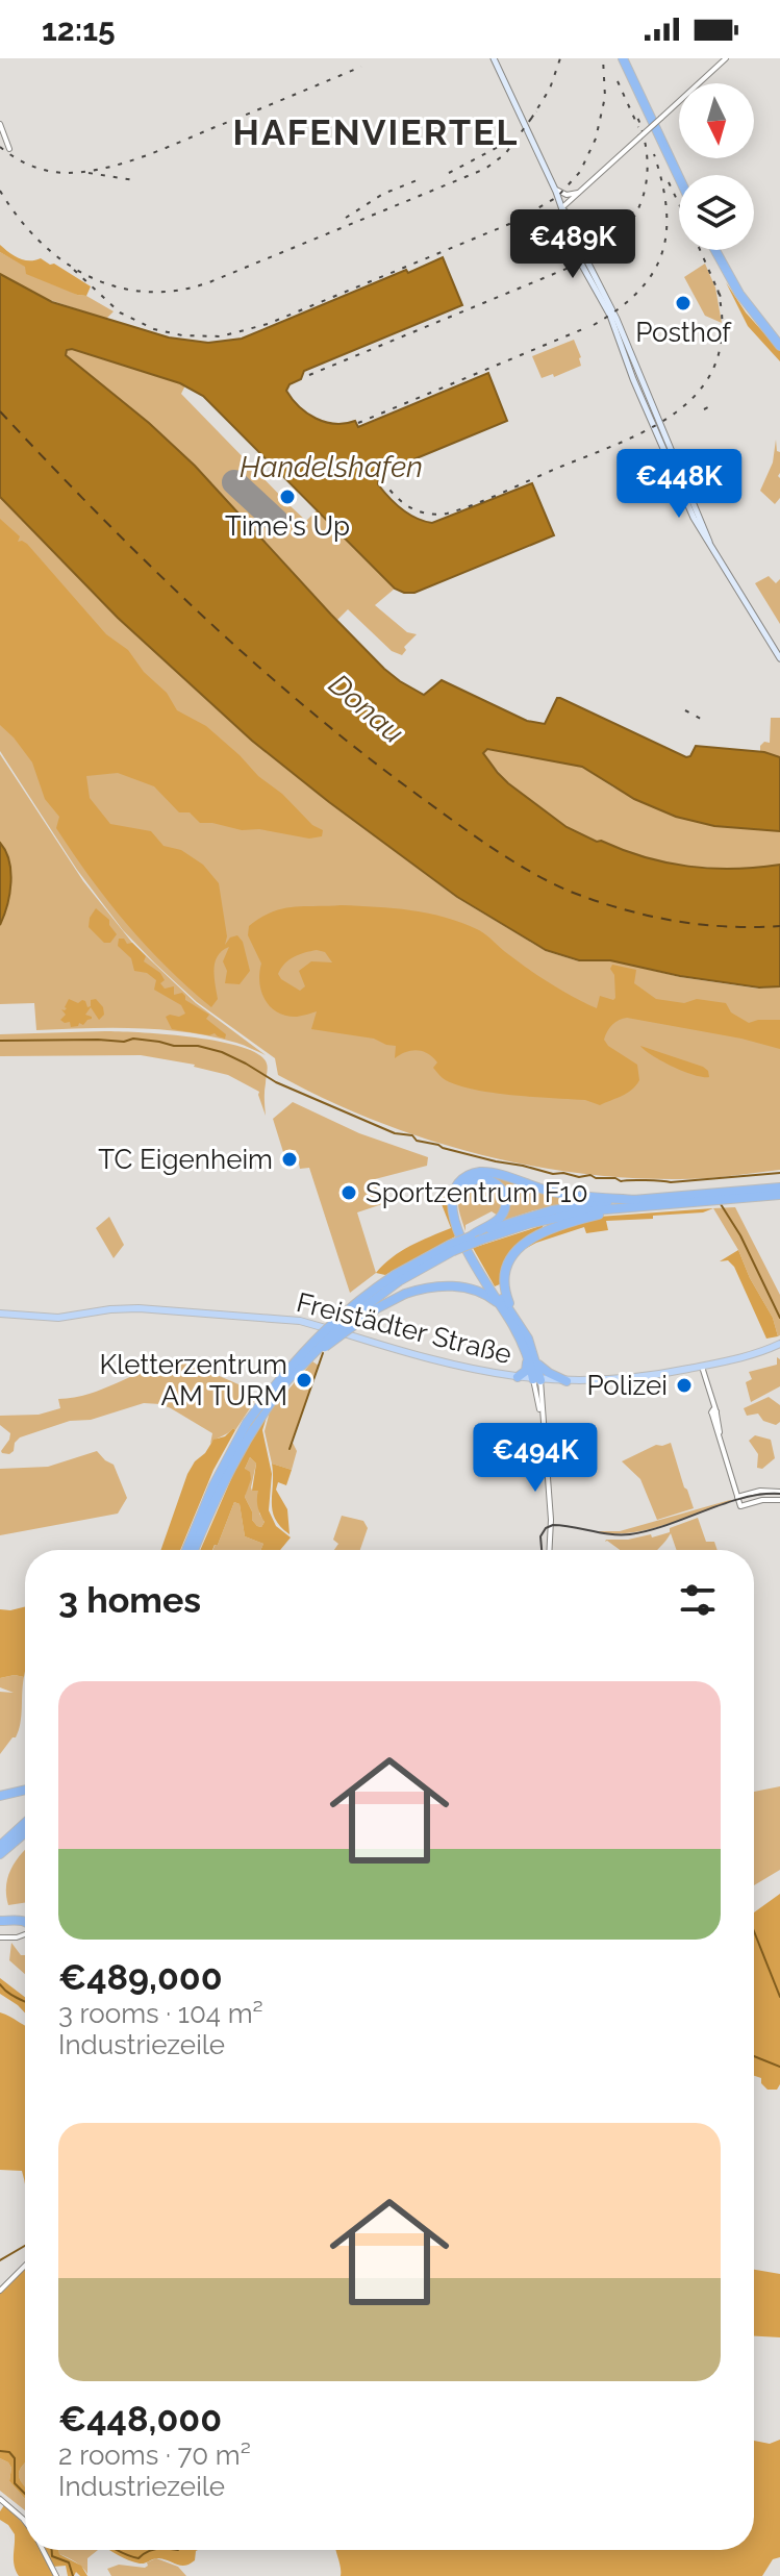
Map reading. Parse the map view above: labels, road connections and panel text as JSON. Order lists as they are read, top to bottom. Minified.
{"streets":{"main road":["Freistädter Straße"]},"districts":["HAFENVIERTEL"],"water":["Handelshafen","Donau"],"places":["Posthof","Time's Up","TC Eigenheim","Sportzentrum F10","Kletterzentrum AM TURM","Polizei"],"north":"bottom","page":{"status":"12:15","price":["€489K","€448K","€494K"],"heading":"3 homes","list":[{"name":"€489,000","note":"3 rooms · 104 m² · Industriezeile"},{"name":"€448,000","note":"2 rooms · 70 m² · Industriezeile"}]}}
